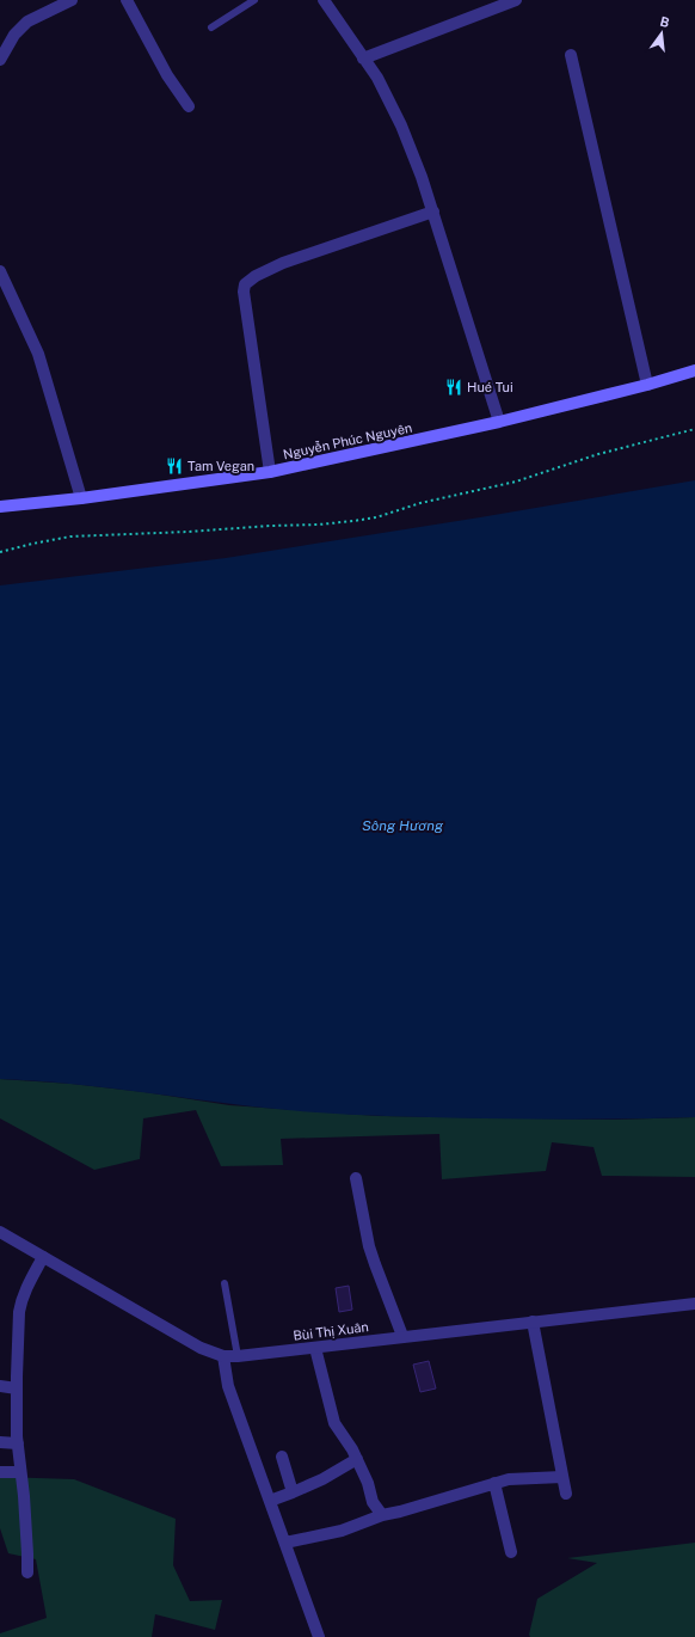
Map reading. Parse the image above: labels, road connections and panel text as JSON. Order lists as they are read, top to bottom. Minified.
{"streets":{"main road":["Nguyễn Phúc Nguyên"],"street":["Bùi Thị Xuân"]},"water":["Sông Hương"],"places":{"restaurant":["Hué Tui","Tam Vegan"]},"north":"top"}
